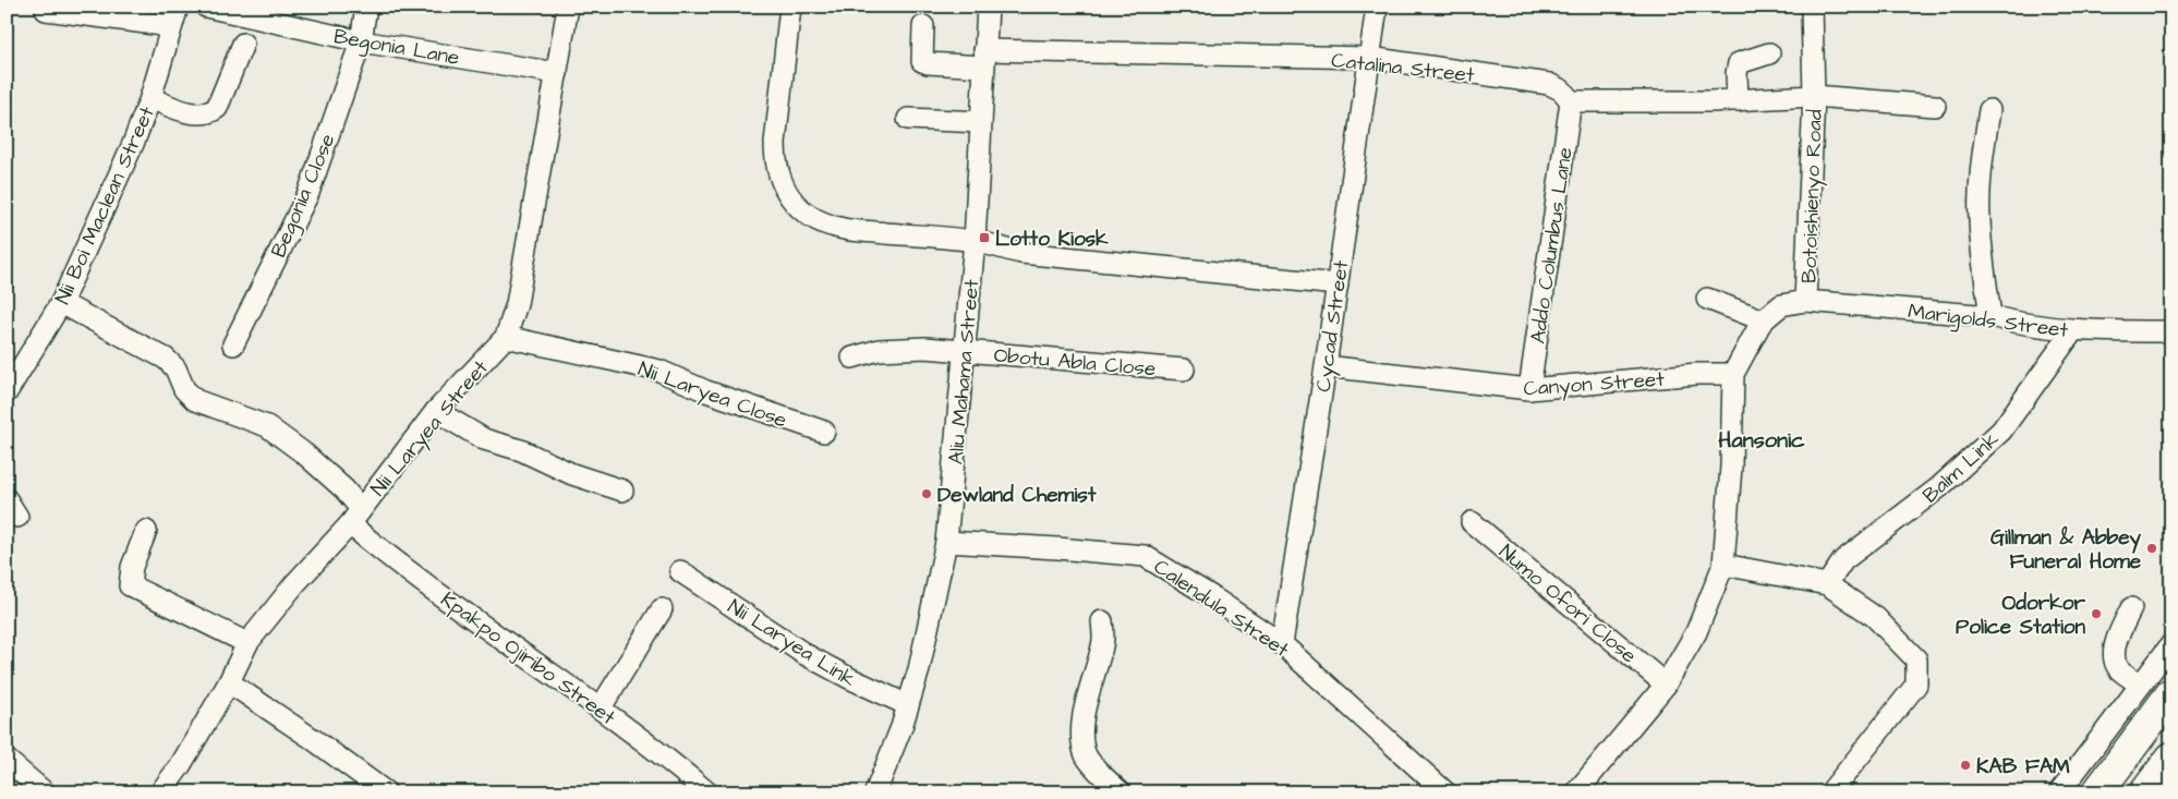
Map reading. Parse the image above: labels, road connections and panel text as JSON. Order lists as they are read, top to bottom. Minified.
{"streets":{"street":["Begonia Lane","Catalina Street","Begonia Close","Botoishienyo Road","Nii Boi Maclean Street","Addo Columbus Lane","Marigolds Street","Cycad Street","Obotu Abla Close","Aliu Mahama Street","Canyon Street","Nii Laryea Close","Nii Laryea Street","Balm Link","Numo Ofori Close","Calendula Street","Nii Laryea Link","Kpakpo Ojiribo Street"]},"crossings":[["Begonia Lane","Begonia Close"],["Begonia Lane","Nii Laryea Street"],["Catalina Street","Addo Columbus Lane"],["Catalina Street","Cycad Street"],["Catalina Street","Aliu Mahama Street"],["Botoishienyo Road","Marigolds Street"],["Botoishienyo Road","Canyon Street"],["Botoishienyo Road","Numo Ofori Close"],["Nii Boi Maclean Street","Kpakpo Ojiribo Street"],["Addo Columbus Lane","Canyon Street"],["Marigolds Street","Balm Link"],["Cycad Street","Canyon Street"],["Cycad Street","Calendula Street"],["Obotu Abla Close","Aliu Mahama Street"],["Aliu Mahama Street","Calendula Street"],["Aliu Mahama Street","Nii Laryea Link"],["Nii Laryea Close","Nii Laryea Street"],["Nii Laryea Street","Kpakpo Ojiribo Street"]],"districts":["Hansonic"],"places":{"transit":["Lotto Kiosk"],"other":["Dewland Chemist","Gillman & Abbey Funeral Home","Odorkor Police Station","KAB FAM"]}}
